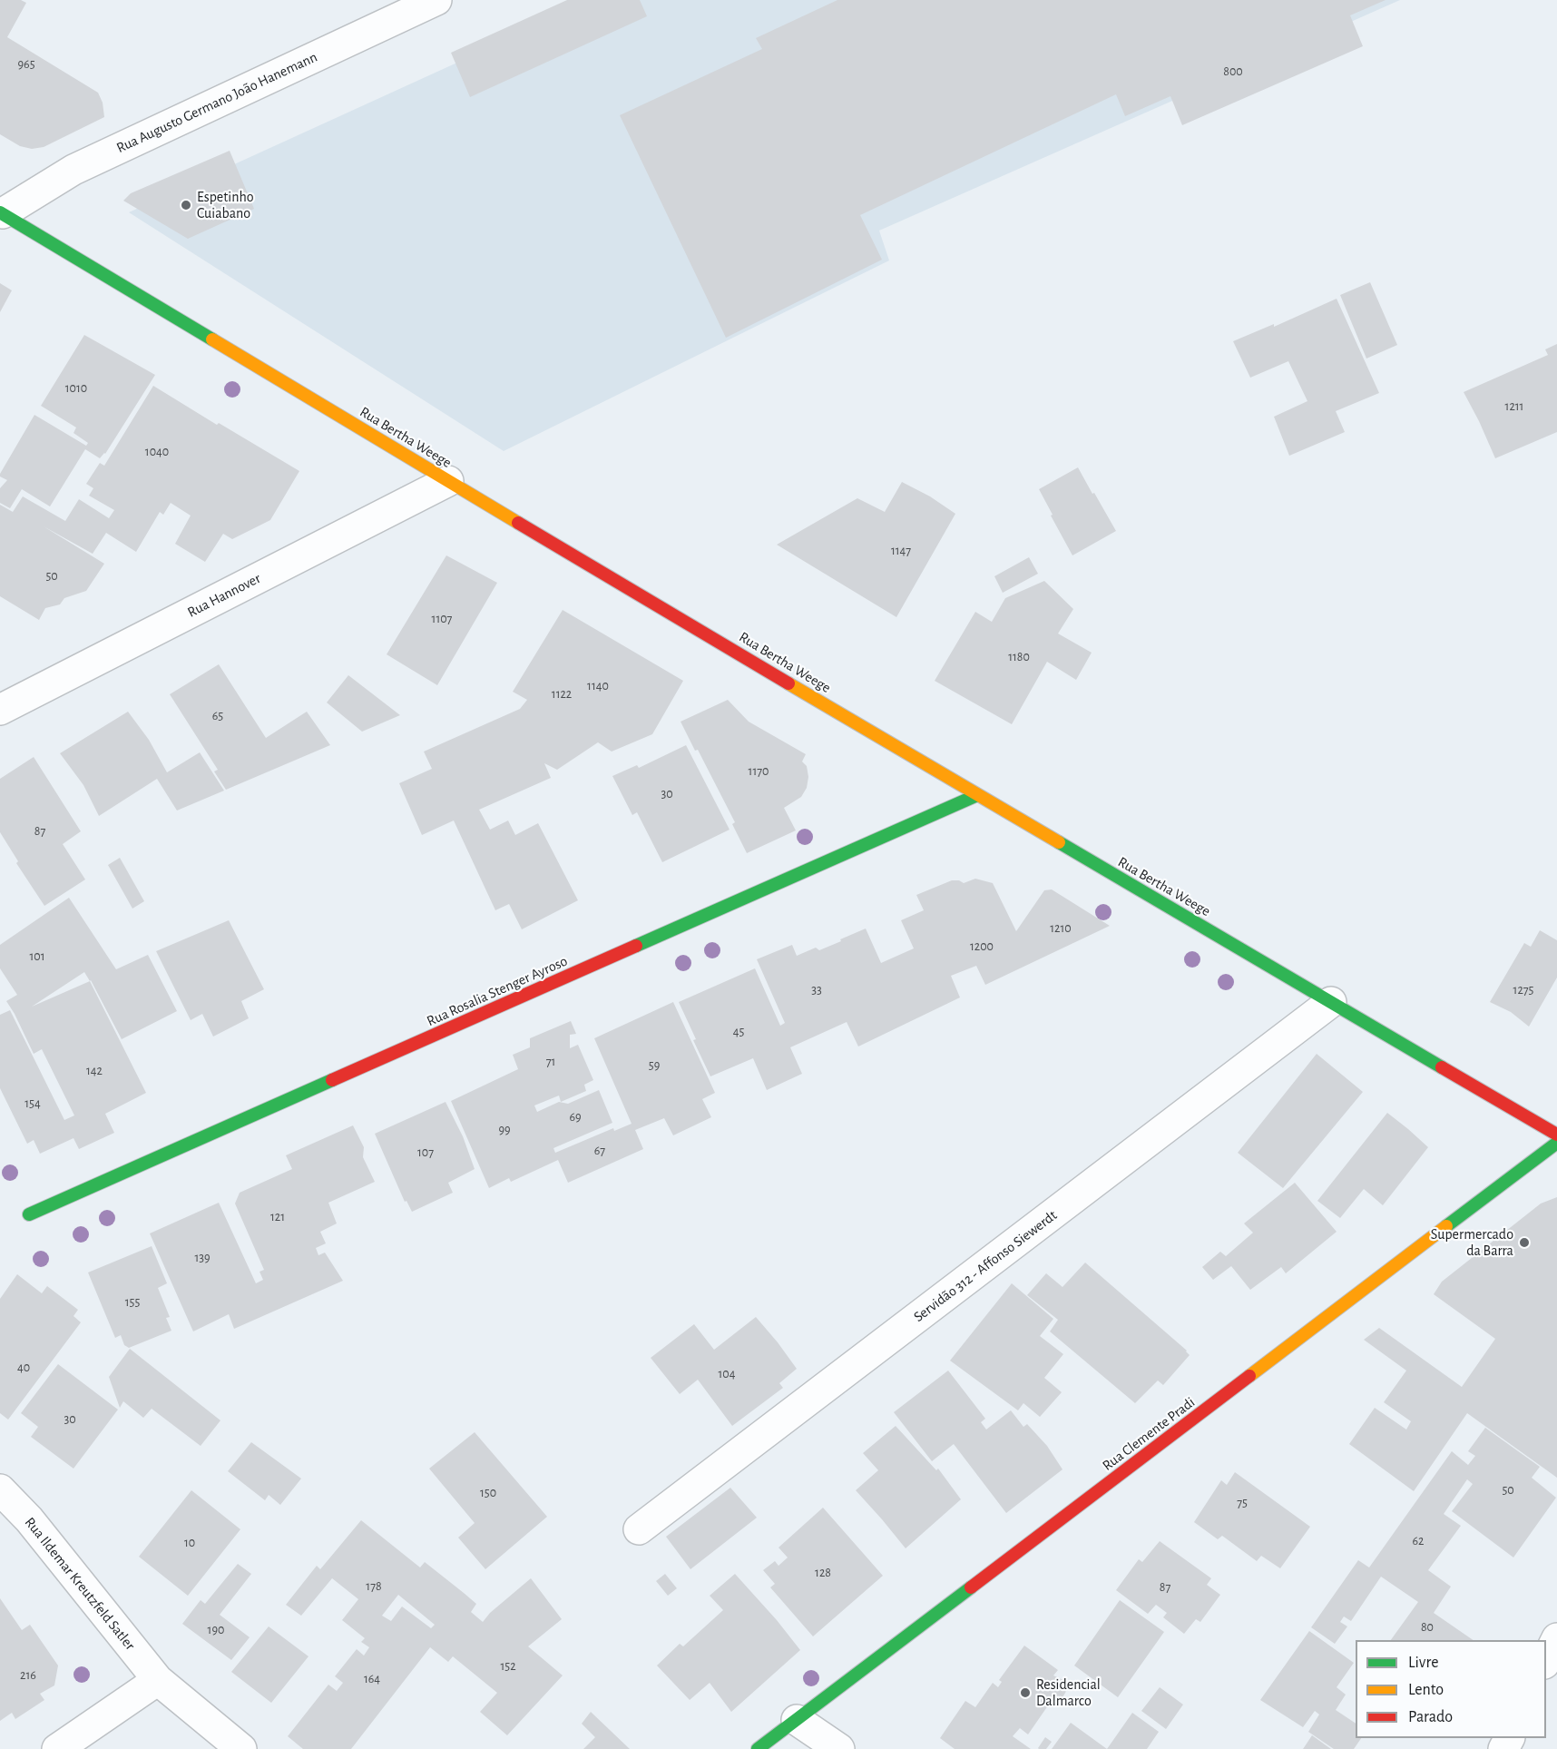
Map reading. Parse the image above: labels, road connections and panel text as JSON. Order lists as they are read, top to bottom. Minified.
{"streets":{"street":["Rua Augusto Germano João Hanemann","Rua Bertha Weege","Rua Hannover","Rua Rosalia Stenger Ayroso","Servidão 312 - Affonso Siewerdt","Rua Clemente Pradi","Rua Ildemar Kreutzfeld Satler"]},"crossings":[["Rua Augusto Germano João Hanemann","Rua Bertha Weege"],["Rua Bertha Weege","Rua Hannover"],["Rua Bertha Weege","Rua Rosalia Stenger Ayroso"],["Rua Bertha Weege","Servidão 312 - Affonso Siewerdt"]],"places":["Espetinho Cuiabano","Supermercado da Barra","Residencial Dalmarco"],"house_numbers":["965","800","1010","1211","1040","1147","50","1107","1180","1140","1122","65","1170","30","87","1210","1200","101","33","1275","45","71","59","142","154","69","99","67","107","121","139","155","40","104","30","50","150","75","62","10","128","178","87","80","190","152","216","164"],"legend":["Livre","Lento","Parado"]}
